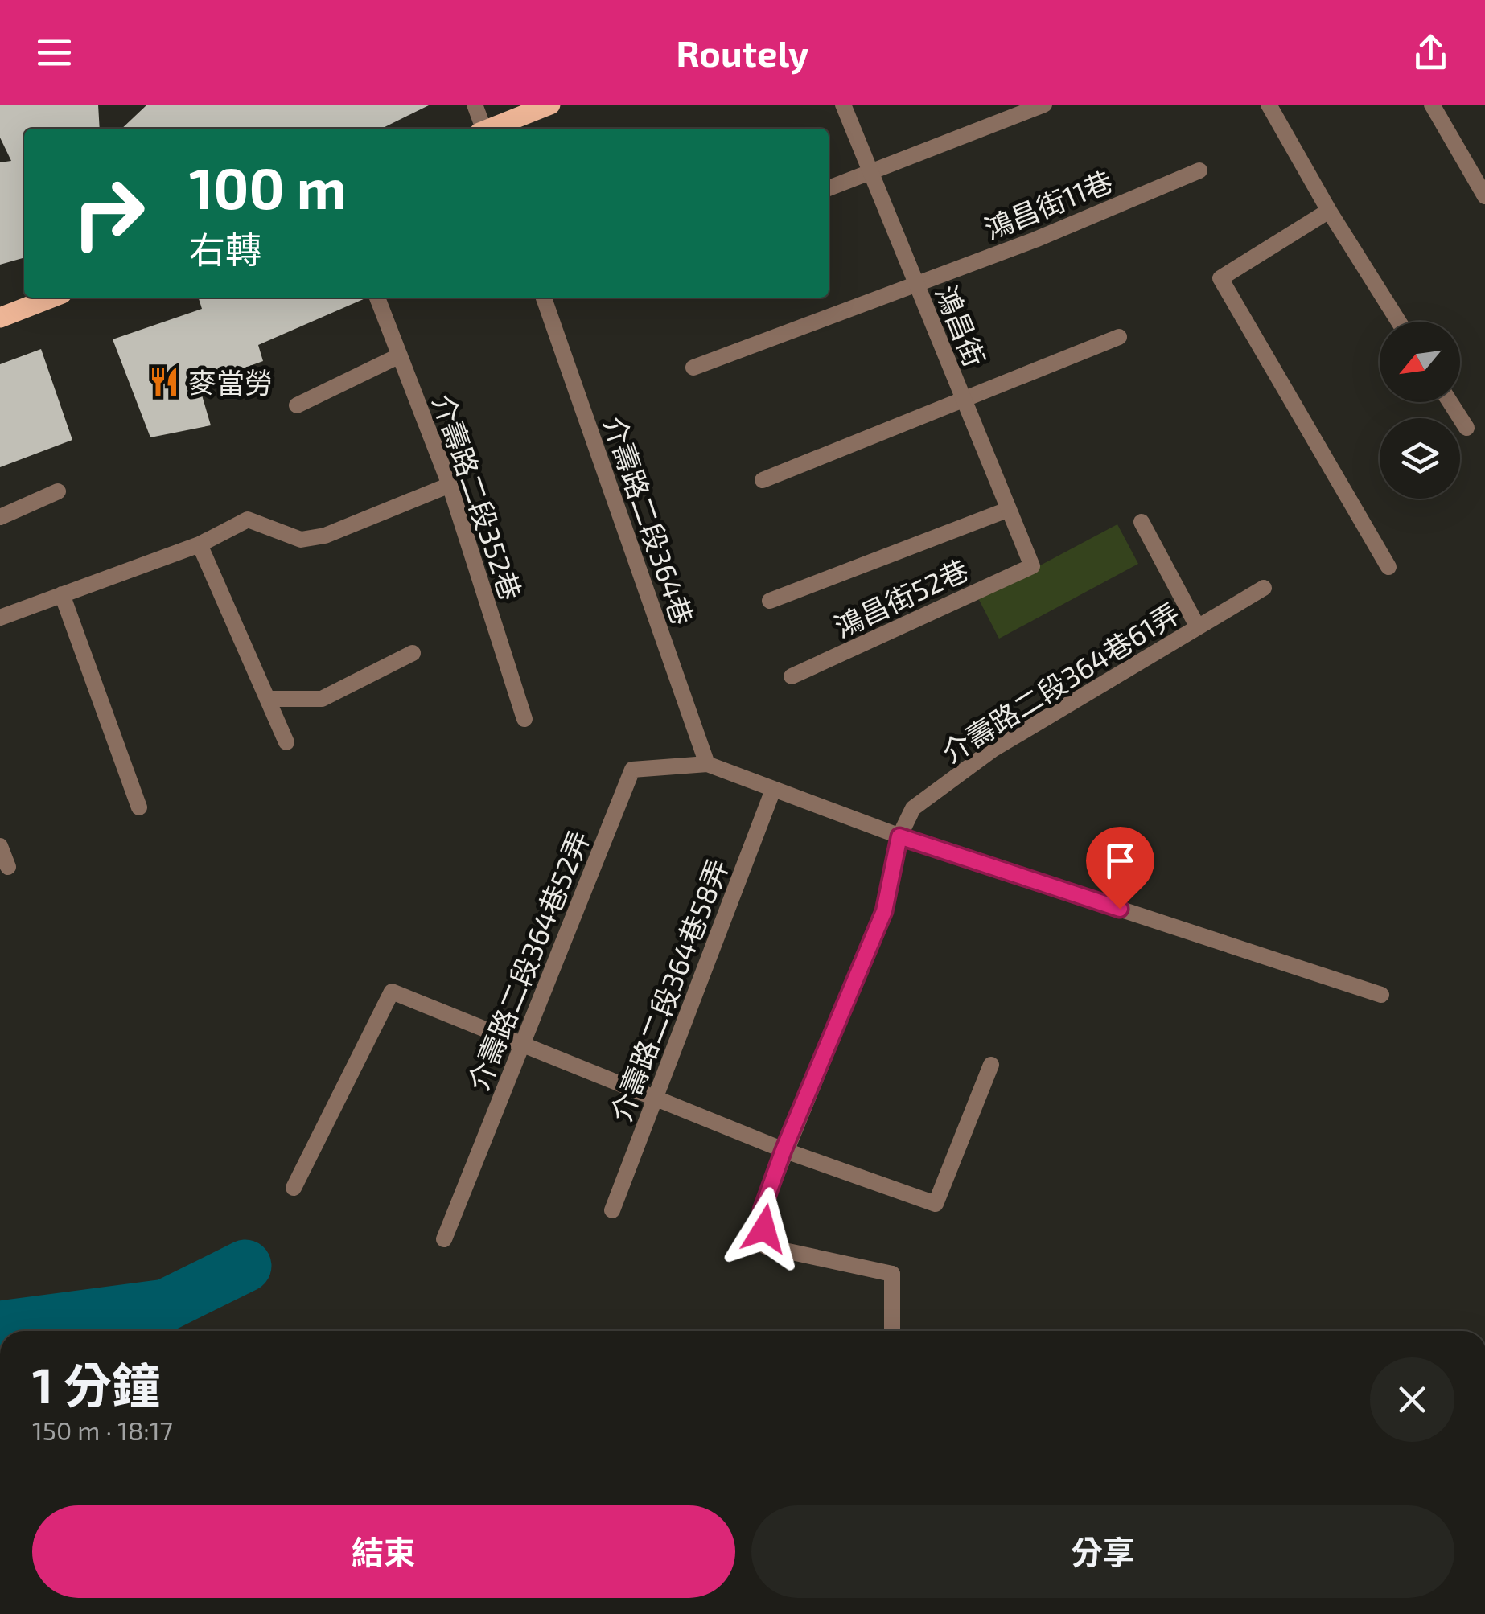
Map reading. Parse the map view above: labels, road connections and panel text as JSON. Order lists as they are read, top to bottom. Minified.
{"streets":{"street":["鴻昌街11巷","鴻昌街","介壽路二段352巷","介壽路二段364巷","鴻昌街52巷","介壽路二段364巷61弄","介壽路二段364巷52弄","介壽路二段364巷58弄"]},"crossings":[["鴻昌街11巷","鴻昌街"],["鴻昌街","鴻昌街52巷"],["介壽路二段364巷","介壽路二段364巷52弄"]],"places":{"restaurant":["麥當勞"]},"north":"bottom left","page":{"header":"Routely","turn":["100 m","右轉"],"heading":["1 分鐘","150 m · 18:17"],"buttons":["結束","分享"]}}
